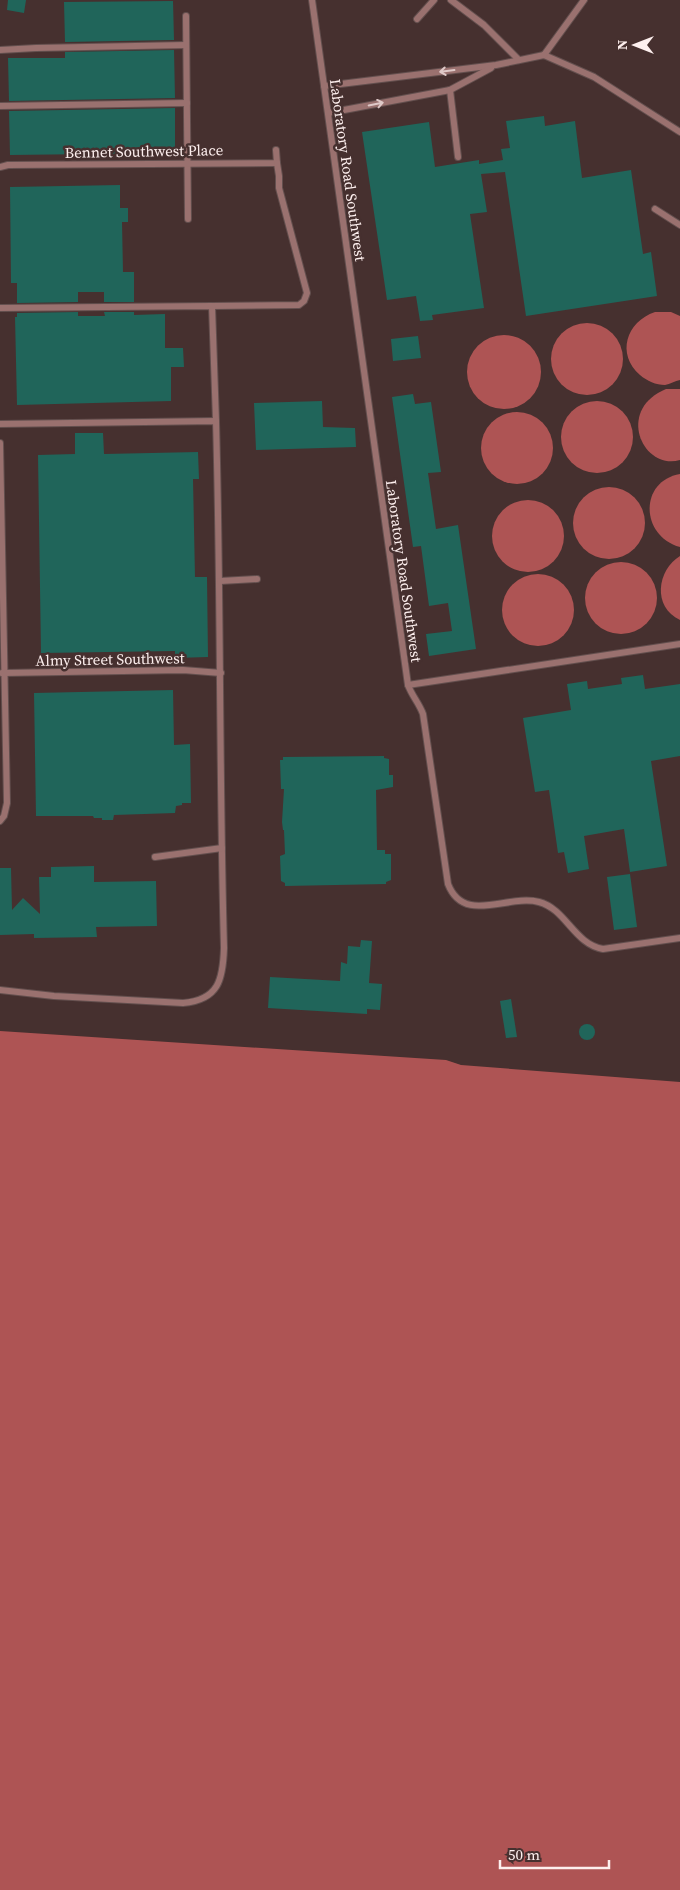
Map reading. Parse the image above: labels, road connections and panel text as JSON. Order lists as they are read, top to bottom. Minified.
{"streets":{"lane":["Bennet Southwest Place","Laboratory Road Southwest","Almy Street Southwest"]},"scale_bar":"50 m","north":"left"}
